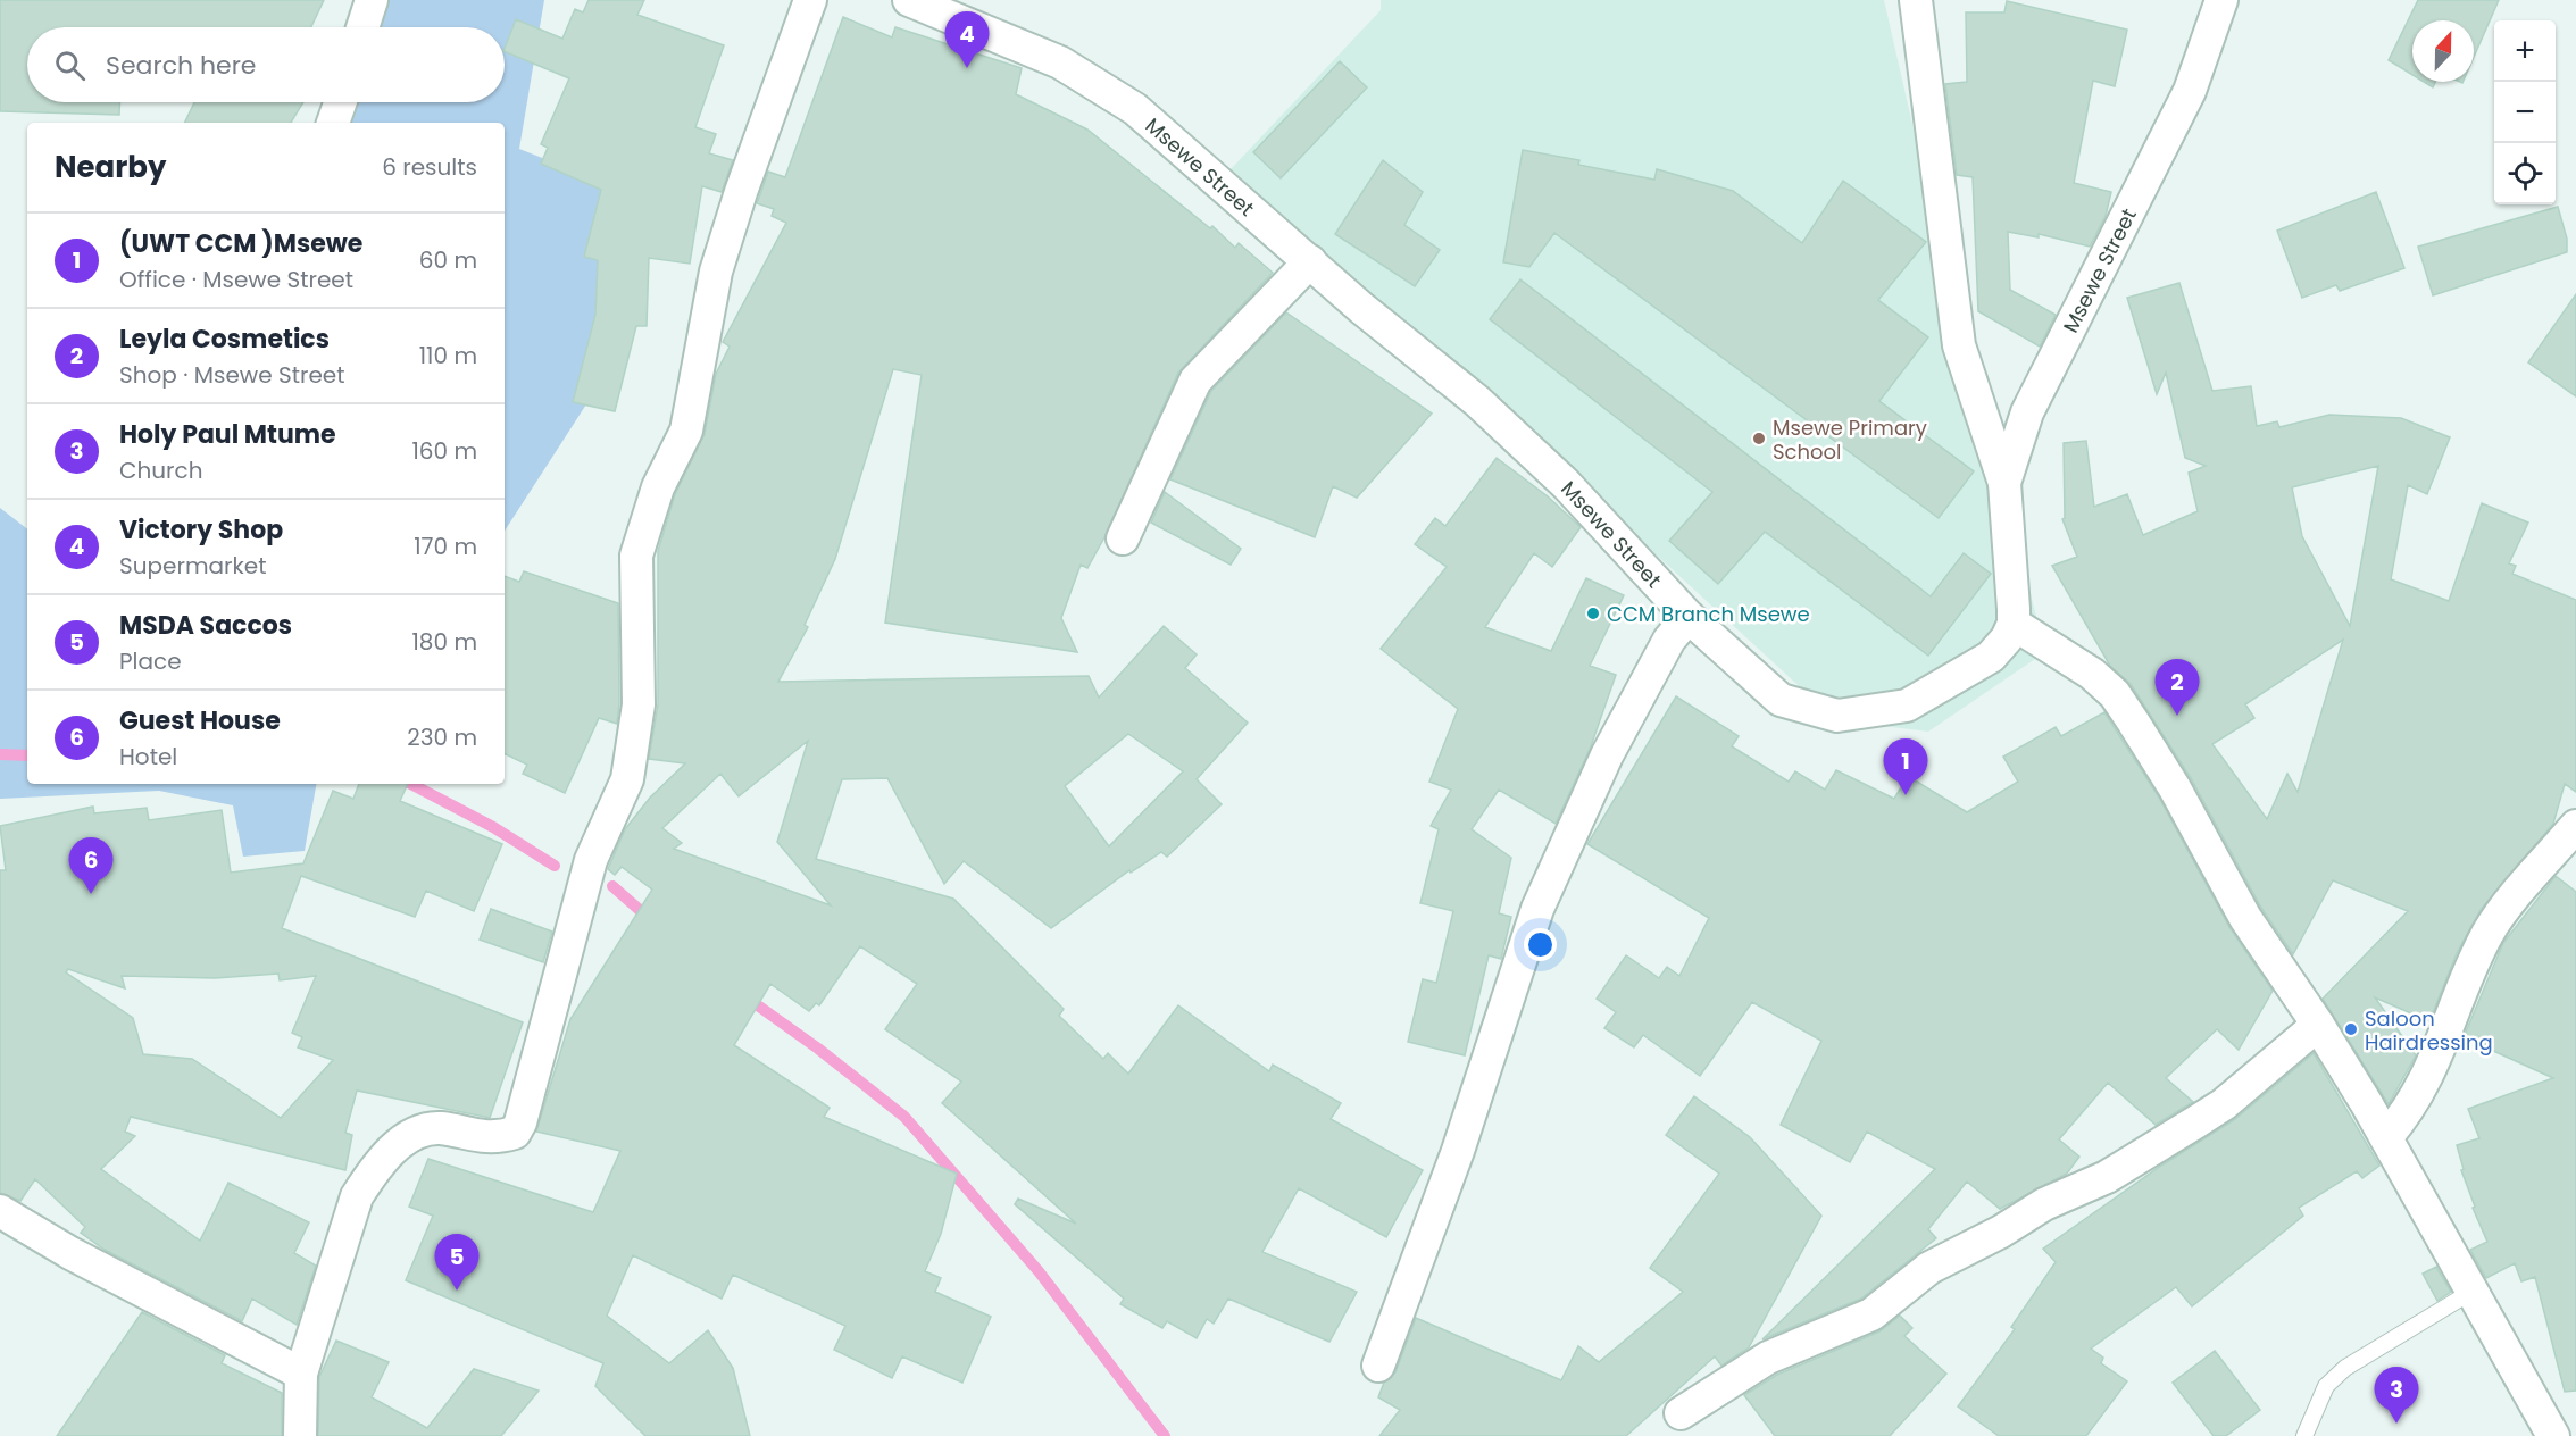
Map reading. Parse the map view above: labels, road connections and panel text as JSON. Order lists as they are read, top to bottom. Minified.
{"streets":{"street":["Msewe Street"]},"places":["Msewe Primary School","CCM Branch Msewe","Saloon Hairdressing"],"north":"top","page":{"pins":["4","2","1","6","5","3"],"map_buttons":["+","−"],"search":"Search here","heading":["Nearby","6 results"],"list":[{"mark":"1","name":"(UWT CCM )Msewe","note":"Office · Msewe Street","value":"60 m"},{"mark":"2","name":"Leyla Cosmetics","note":"Shop · Msewe Street","value":"110 m"},{"mark":"3","name":"Holy Paul Mtume","note":"Church","value":"160 m"},{"mark":"4","name":"Victory Shop","note":"Supermarket","value":"170 m"},{"mark":"5","name":"MSDA Saccos","note":"Place","value":"180 m"},{"mark":"6","name":"Guest House","note":"Hotel","value":"230 m"}]}}
